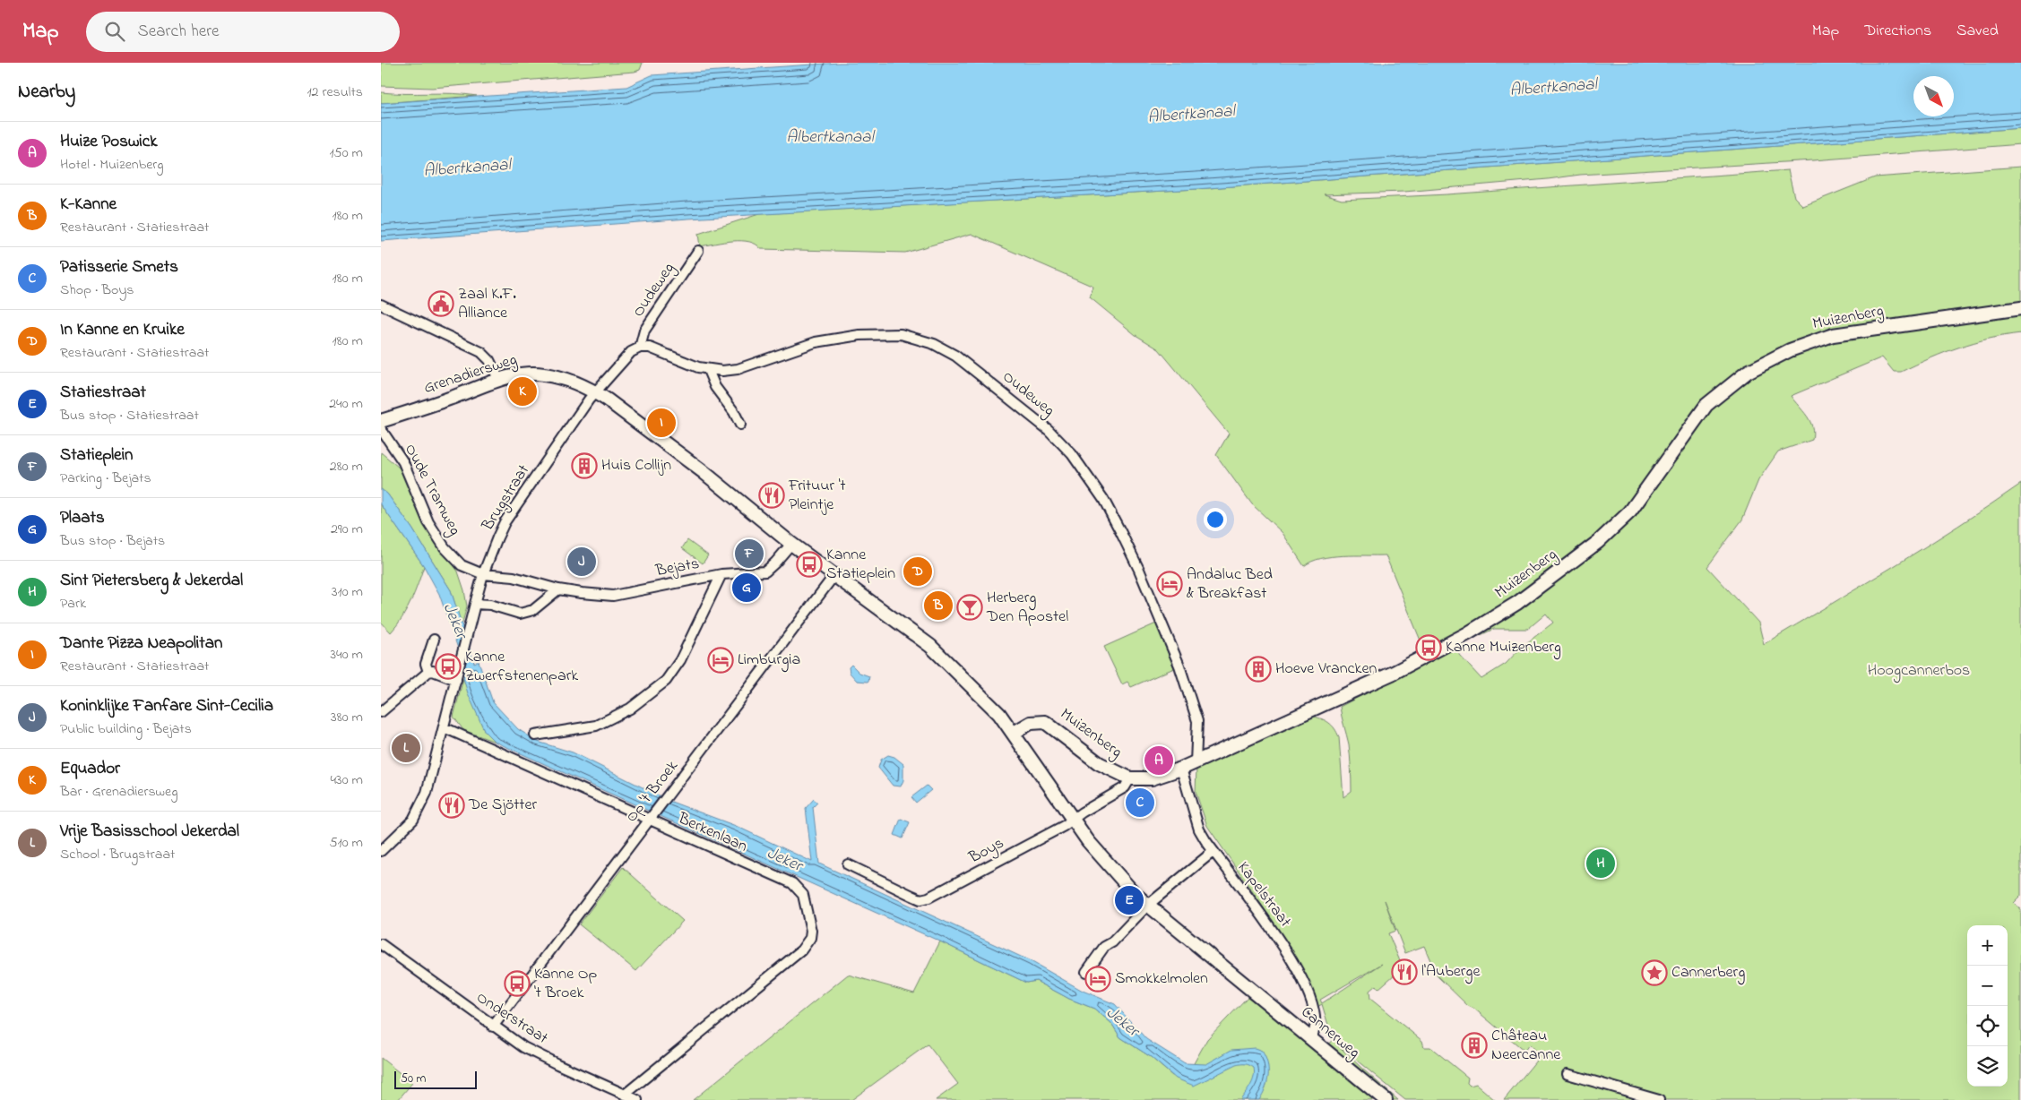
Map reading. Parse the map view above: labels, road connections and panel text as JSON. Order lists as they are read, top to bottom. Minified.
{"streets":{"main road":["Muizenberg","Grenadiersweg","Cannerweg"],"street":["Oudeweg","Oude Tramweg","Brugstraat","Bejats","Op 't Broek","Berkenlaan","Boys","Kapelstraat","Onderstraat"]},"crossings":[["Oudeweg","Muizenberg"],["Muizenberg","Grenadiersweg"],["Muizenberg","Boys"],["Muizenberg","Kapelstraat"],["Muizenberg","Cannerweg"],["Grenadiersweg","Brugstraat"],["Grenadiersweg","Bejats"],["Grenadiersweg","Op 't Broek"],["Grenadiersweg","Cannerweg"],["Oude Tramweg","Brugstraat"],["Oude Tramweg","Bejats"],["Brugstraat","Bejats"],["Brugstraat","Berkenlaan"],["Op 't Broek","Berkenlaan"],["Op 't Broek","Onderstraat"],["Berkenlaan","Onderstraat"],["Boys","Cannerweg"],["Kapelstraat","Cannerweg"]],"water":["Albertkanaal","Jeker"],"parks":["Hoogcannerbos"],"places":{"public building":["Zaal K.F. Alliance"],"building":["Huis Collijn","Hoeve Vrancken","Château Neercanne"],"restaurant":["Frituur 't Pleintje","De Sjötter","l'Auberge"],"bus stop":["Kanne Statieplein","Kanne Muizenberg","Kanne Zwerfstenenpark","Kanne Op 't Broek"],"hotel":["Andaluc Bed & Breakfast","Limburgia","Smokkelmolen"],"bar":["Herberg Den Apostel"],"place":["Cannerberg"]},"scale_bar":"50 m","north":"bottom right","page":{"header":"Map","search":"Search here","nav":["Map","Directions","Saved"],"heading":["Nearby","12 results"],"list":[{"mark":"A","name":"Huize Poswick","note":"Hotel · Muizenberg","value":"150 m"},{"mark":"B","name":"K-Kanne","note":"Restaurant · Statiestraat","value":"180 m"},{"mark":"C","name":"Patisserie Smets","note":"Shop · Boys","value":"180 m"},{"mark":"D","name":"In Kanne en Kruike","note":"Restaurant · Statiestraat","value":"180 m"},{"mark":"E","name":"Statiestraat","note":"Bus stop · Statiestraat","value":"240 m"},{"mark":"F","name":"Statieplein","note":"Parking · Bejats","value":"280 m"},{"mark":"G","name":"Plaats","note":"Bus stop · Bejats","value":"290 m"},{"mark":"H","name":"Sint Pietersberg & Jekerdal","note":"Park","value":"310 m"},{"mark":"I","name":"Dante Pizza Neapolitan","note":"Restaurant · Statiestraat","value":"340 m"},{"mark":"J","name":"Koninklijke Fanfare Sint-Cecilia","note":"Public building · Bejats","value":"380 m"},{"mark":"K","name":"Equador","note":"Bar · Grenadiersweg","value":"430 m"},{"mark":"L","name":"Vrije Basisschool Jekerdal","note":"School · Brugstraat","value":"510 m"}],"pins":["K","I","F","J","D","G","B","L","A","C","H","E"],"map_buttons":["+","−"],"scale":"50 m"}}
